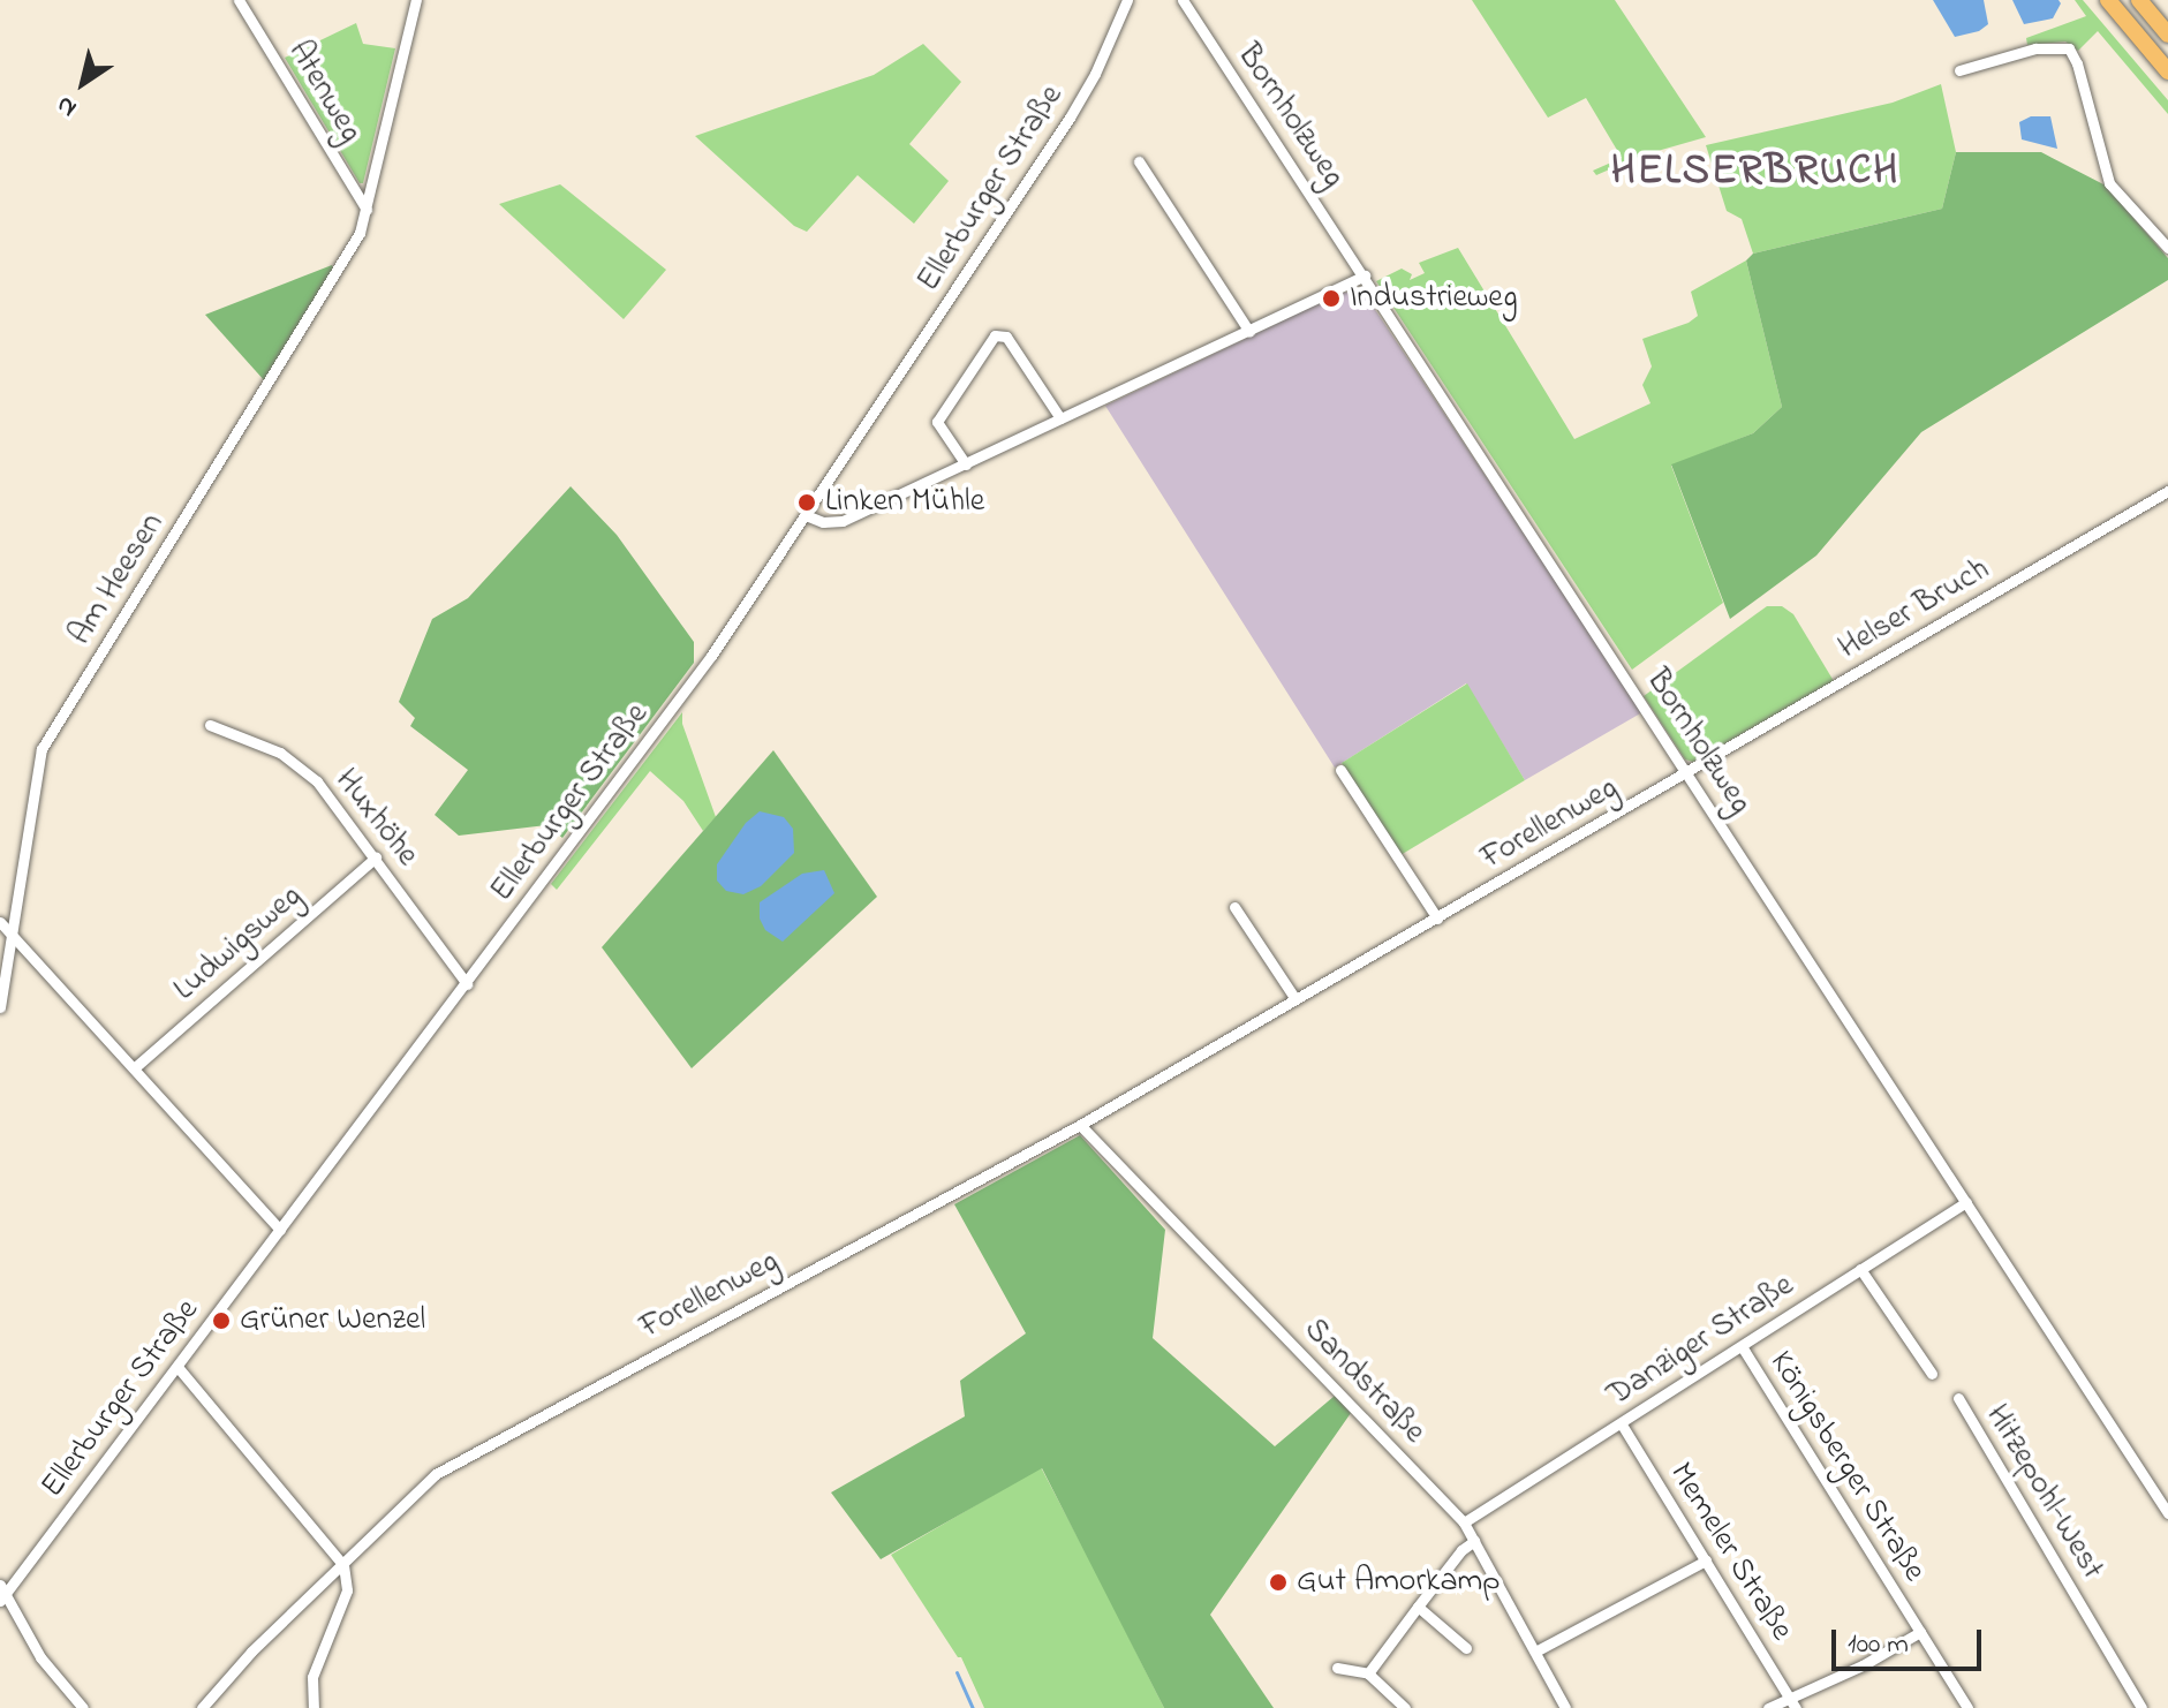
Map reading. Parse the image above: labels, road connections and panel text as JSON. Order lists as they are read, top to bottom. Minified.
{"streets":{"street":["Atenweg","Bornholzweg","Ellerburger Straße","Am Heesen","Helser Bruch","Huxhöhe","Forellenweg","Ludwigsweg","Danziger Straße","Sandstraße","Königsberger Straße","Hitzepohl-West","Memeler Straße"]},"crossings":[["Atenweg","Am Heesen"],["Bornholzweg","Helser Bruch"],["Bornholzweg","Forellenweg"],["Bornholzweg","Danziger Straße"],["Ellerburger Straße","Huxhöhe"],["Helser Bruch","Forellenweg"],["Huxhöhe","Ludwigsweg"],["Forellenweg","Sandstraße"],["Danziger Straße","Sandstraße"],["Danziger Straße","Königsberger Straße"],["Danziger Straße","Memeler Straße"]],"districts":["HELSERBRUCH"],"places":["Industrieweg","Linken Mühle","Grüner Wenzel","Gut Amorkamp"],"scale_bar":"100 m","north":"bottom left"}
